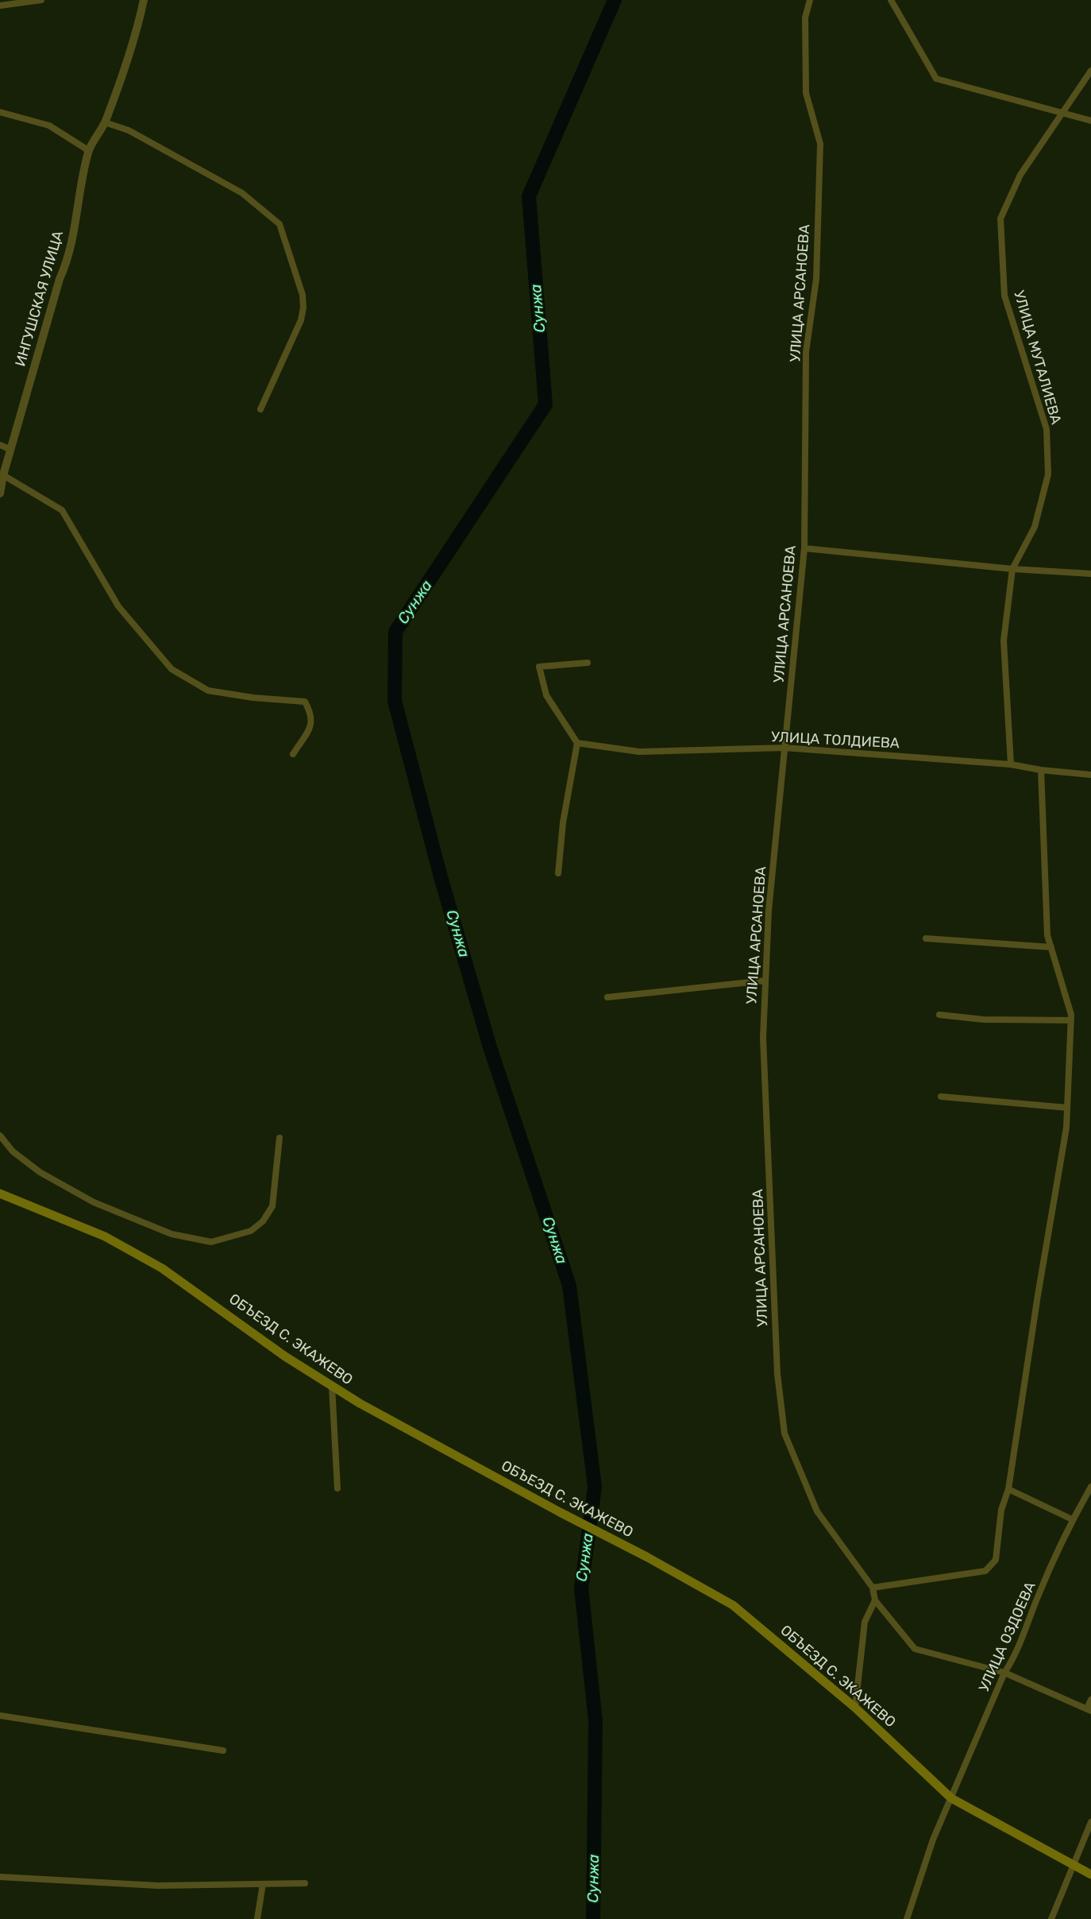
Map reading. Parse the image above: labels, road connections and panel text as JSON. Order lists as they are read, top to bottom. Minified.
{"streets":{"main road":["ОБЪЕЗД С. ЭКАЖЕВО"],"street":["УЛИЦА АРСАНОЕВА","ИНГУШСКАЯ УЛИЦА","УЛИЦА МУТАЛИЕВА","УЛИЦА ТОЛДИЕВА","УЛИЦА ОЗДОЕВА"]},"crossings":[["УЛИЦА АРСАНОЕВА","УЛИЦА ТОЛДИЕВА"],["УЛИЦА АРСАНОЕВА","УЛИЦА ОЗДОЕВА"],["УЛИЦА МУТАЛИЕВА","УЛИЦА ТОЛДИЕВА"],["ОБЪЕЗД С. ЭКАЖЕВО","УЛИЦА ОЗДОЕВА"]],"water":["Сунжа"]}
